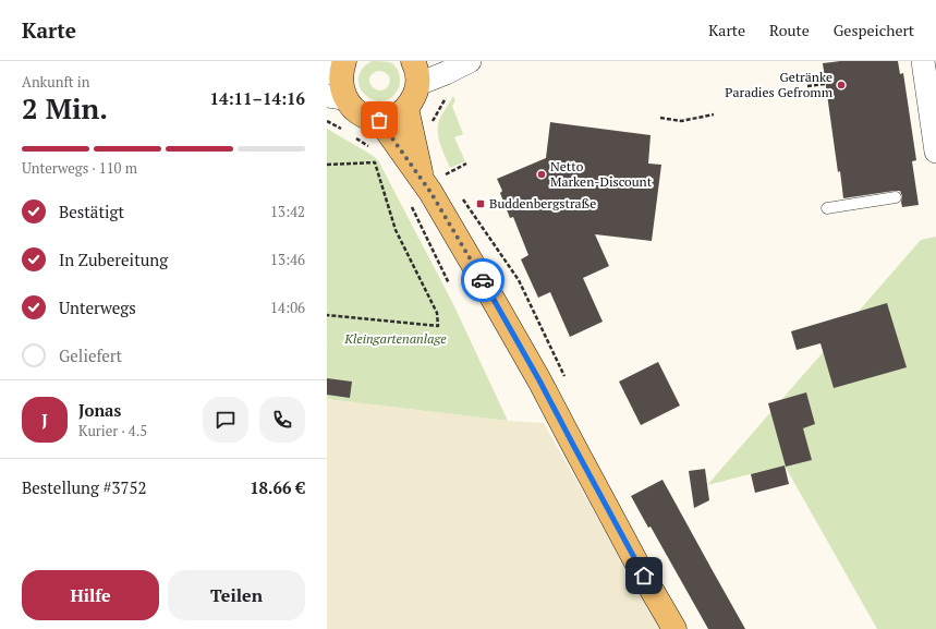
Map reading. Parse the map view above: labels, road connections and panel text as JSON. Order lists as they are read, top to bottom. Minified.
{"parks":["Kleingartenanlage"],"places":{"other":["Getränke Paradies Gefromm","Netto Marken-Discount"],"transit":["Buddenbergstraße"]},"page":{"header":"Karte","nav":["Karte","Route","Gespeichert"],"heading":["2 Min.","Ankunft in","14:11–14:16"],"panel":["Jonas","Kurier · 4.5","Bestellung #3752","18.66 €"],"bar":"Unterwegs · 110 m","list":[["Bestätigt","13:42"],["In Zubereitung","13:46"],["Unterwegs","14:06"],"Geliefert"],"round":"J","buttons":["Hilfe","Teilen"]}}
